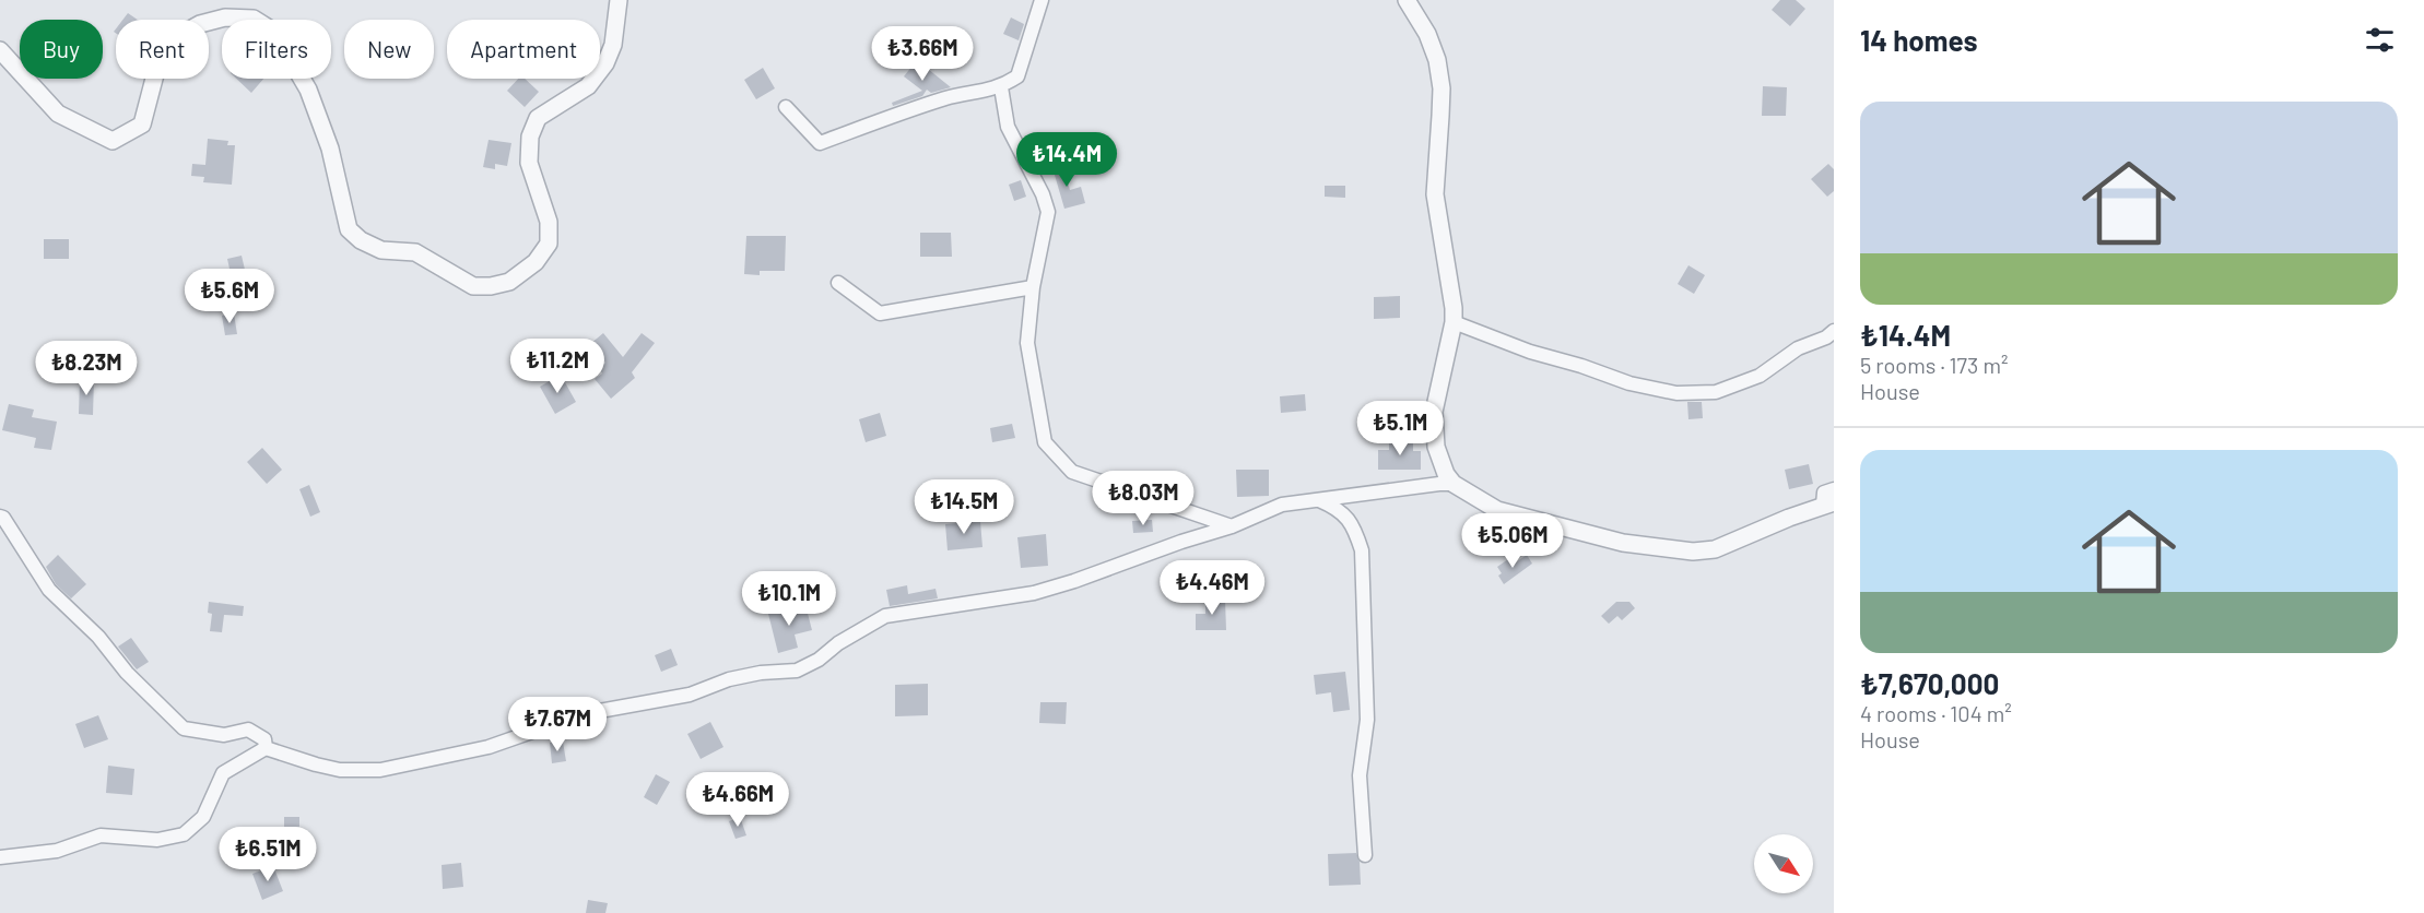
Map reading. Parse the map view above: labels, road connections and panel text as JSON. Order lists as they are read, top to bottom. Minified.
{"north":"bottom right","page":{"heading":"14 homes","chip":["Buy","Rent","Filters","New","Apartment"],"price":["₺3.66M","₺14.4M","₺5.6M","₺11.2M","₺8.23M","₺5.1M","₺8.03M","₺14.5M","₺5.06M","₺4.46M","₺10.1M","₺7.67M","₺4.66M","₺6.51M"],"list":[{"name":"₺14.4M","note":"5 rooms · 173 m² · House"},{"name":"₺7,670,000","note":"4 rooms · 104 m² · House"}]}}
